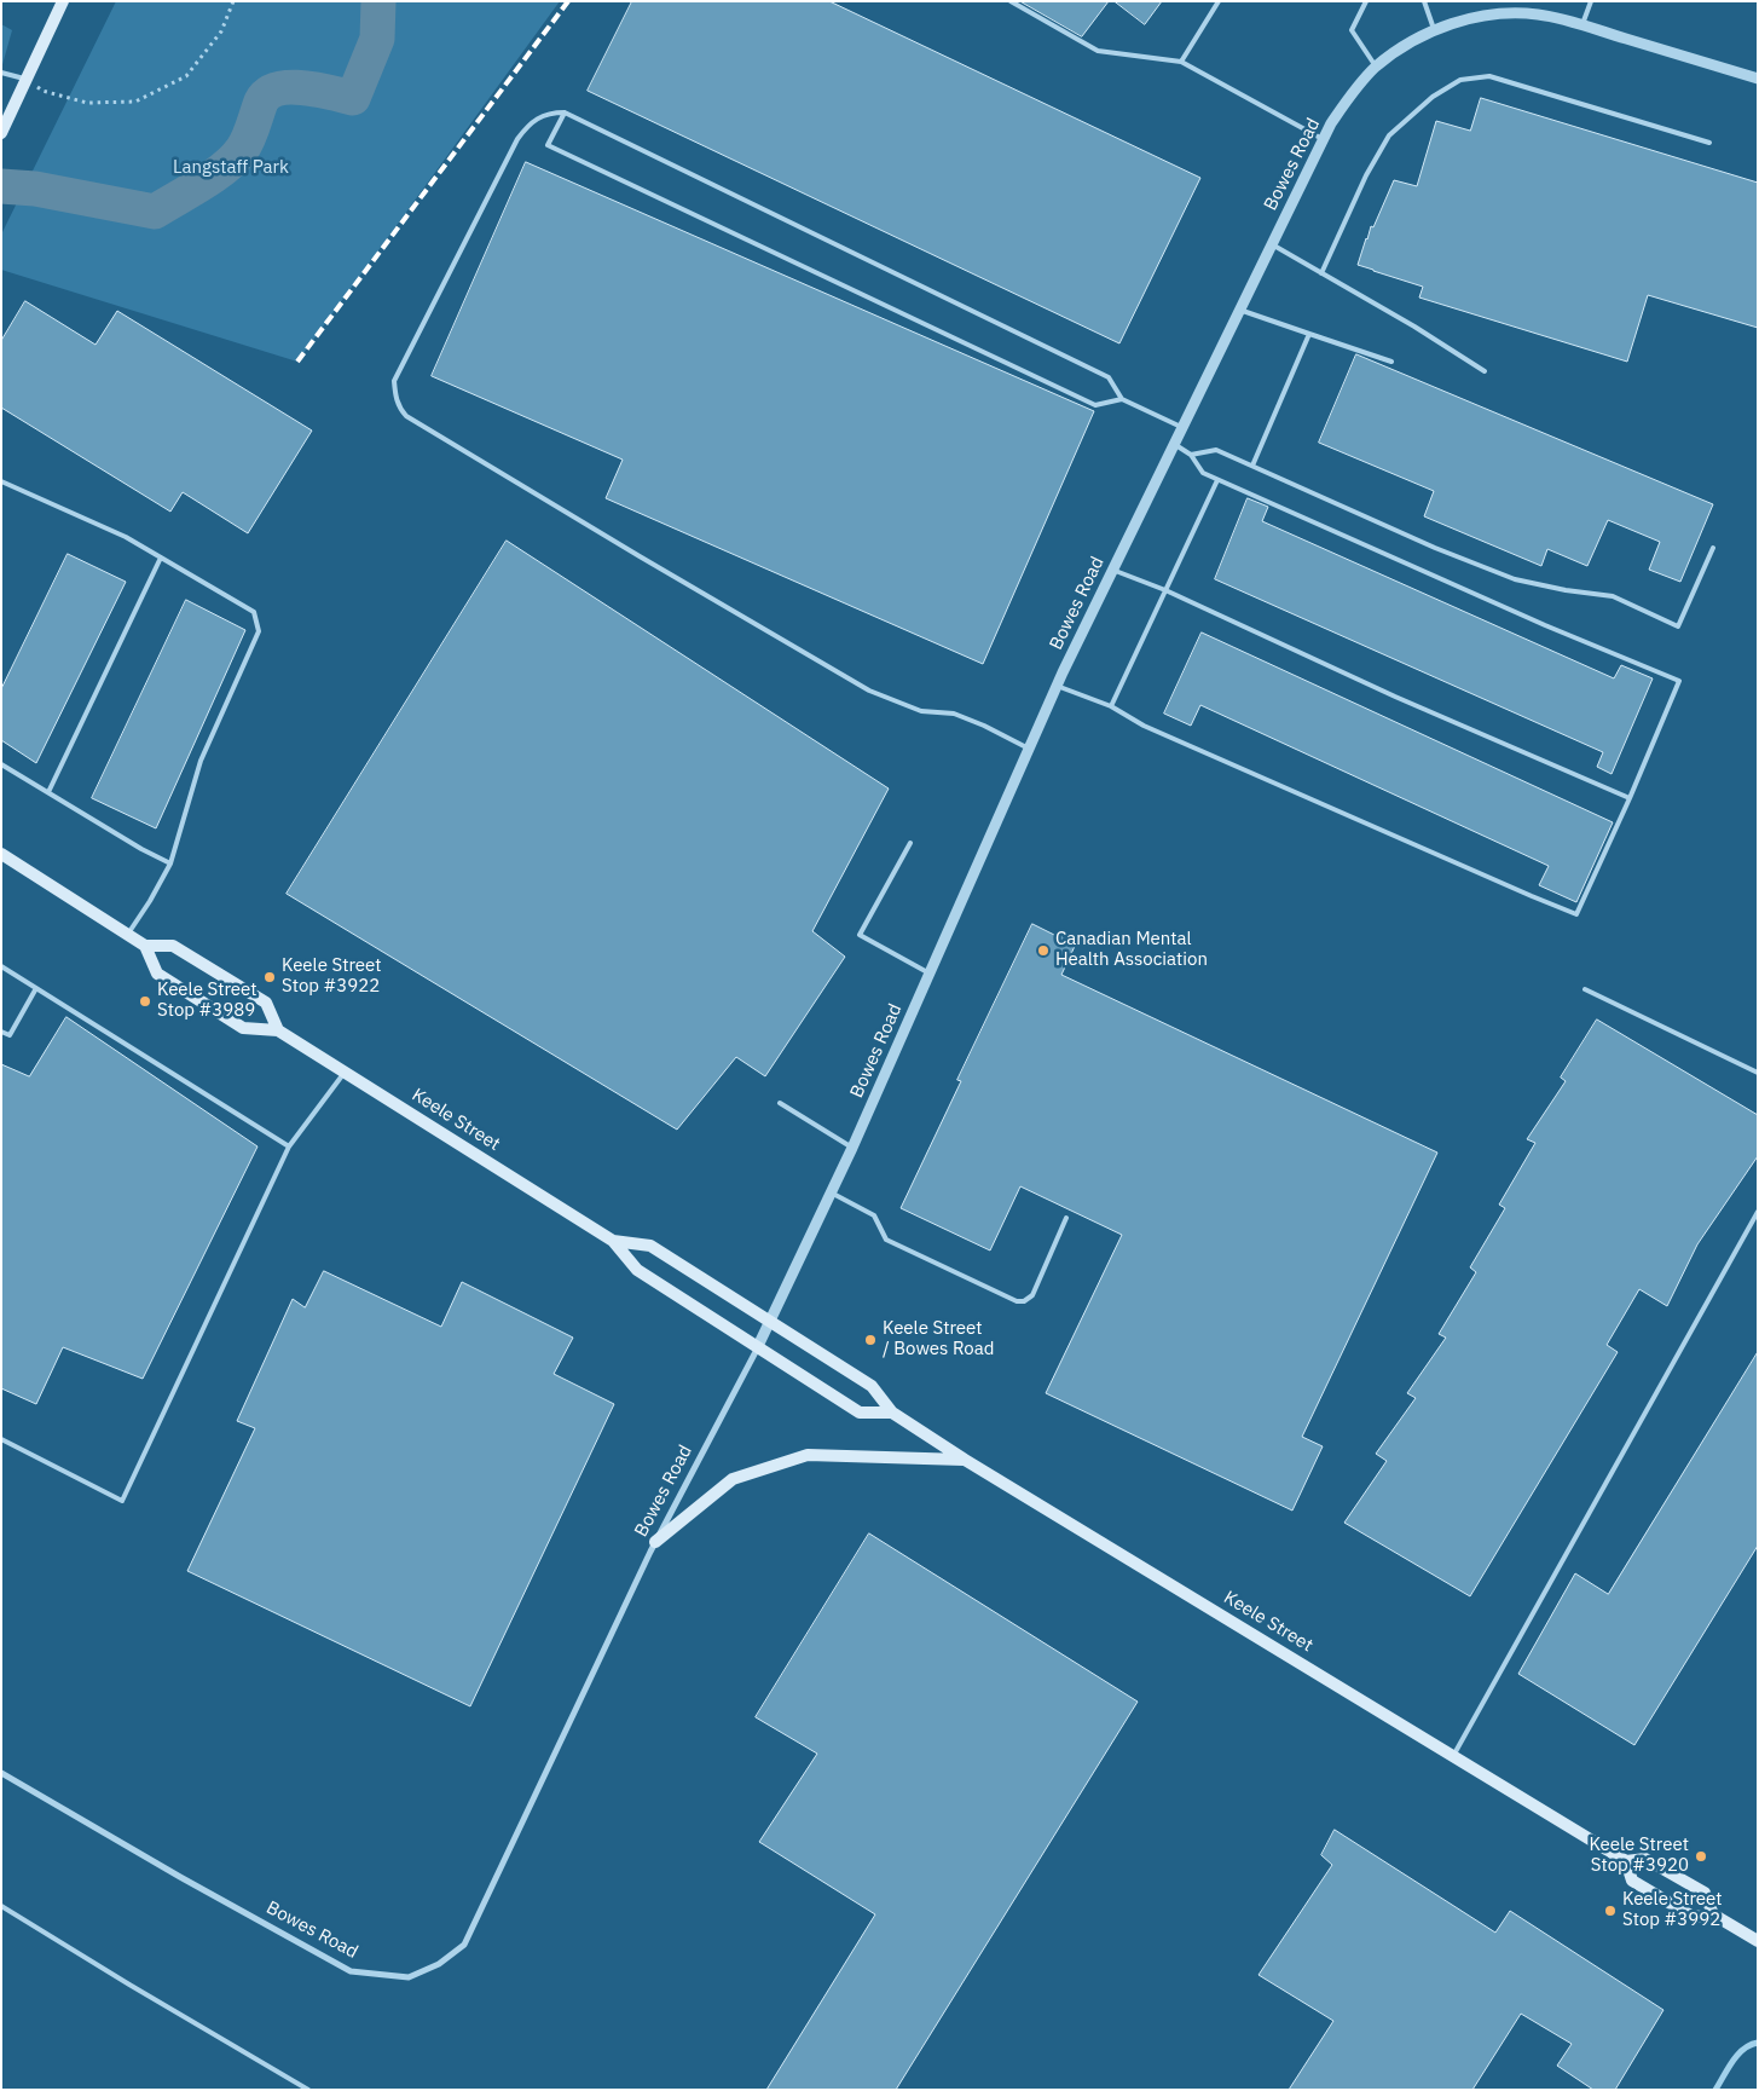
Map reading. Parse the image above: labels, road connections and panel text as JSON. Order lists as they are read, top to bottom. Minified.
{"streets":{"main road":["Keele Street"],"street":["Bowes Road"]},"crossings":[["Bowes Road","Keele Street"]],"parks":["Langstaff Park"],"places":["Canadian Mental Health Association","Keele Street Stop #3922","Keele Street Stop #3989","Keele Street / Bowes Road","Keele Street Stop #3920","Keele Street Stop #3992"]}
